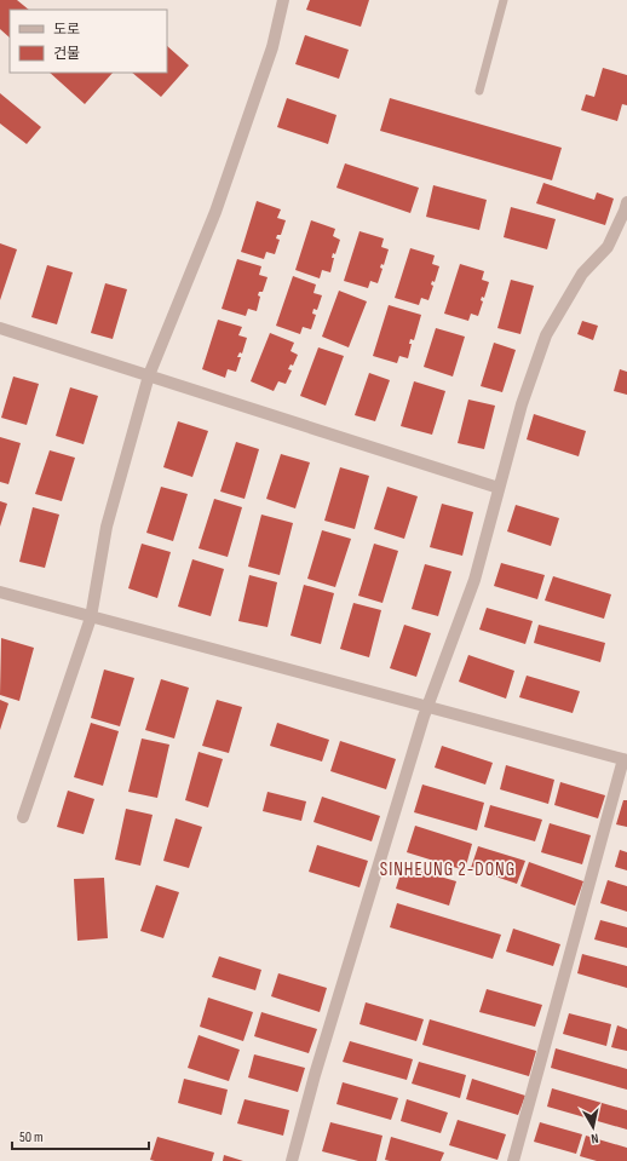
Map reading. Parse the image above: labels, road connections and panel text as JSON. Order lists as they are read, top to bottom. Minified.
{"districts":["SINHEUNG 2-DONG"],"legend":["도로","건물"],"scale_bar":"50 m","north":"bottom"}
